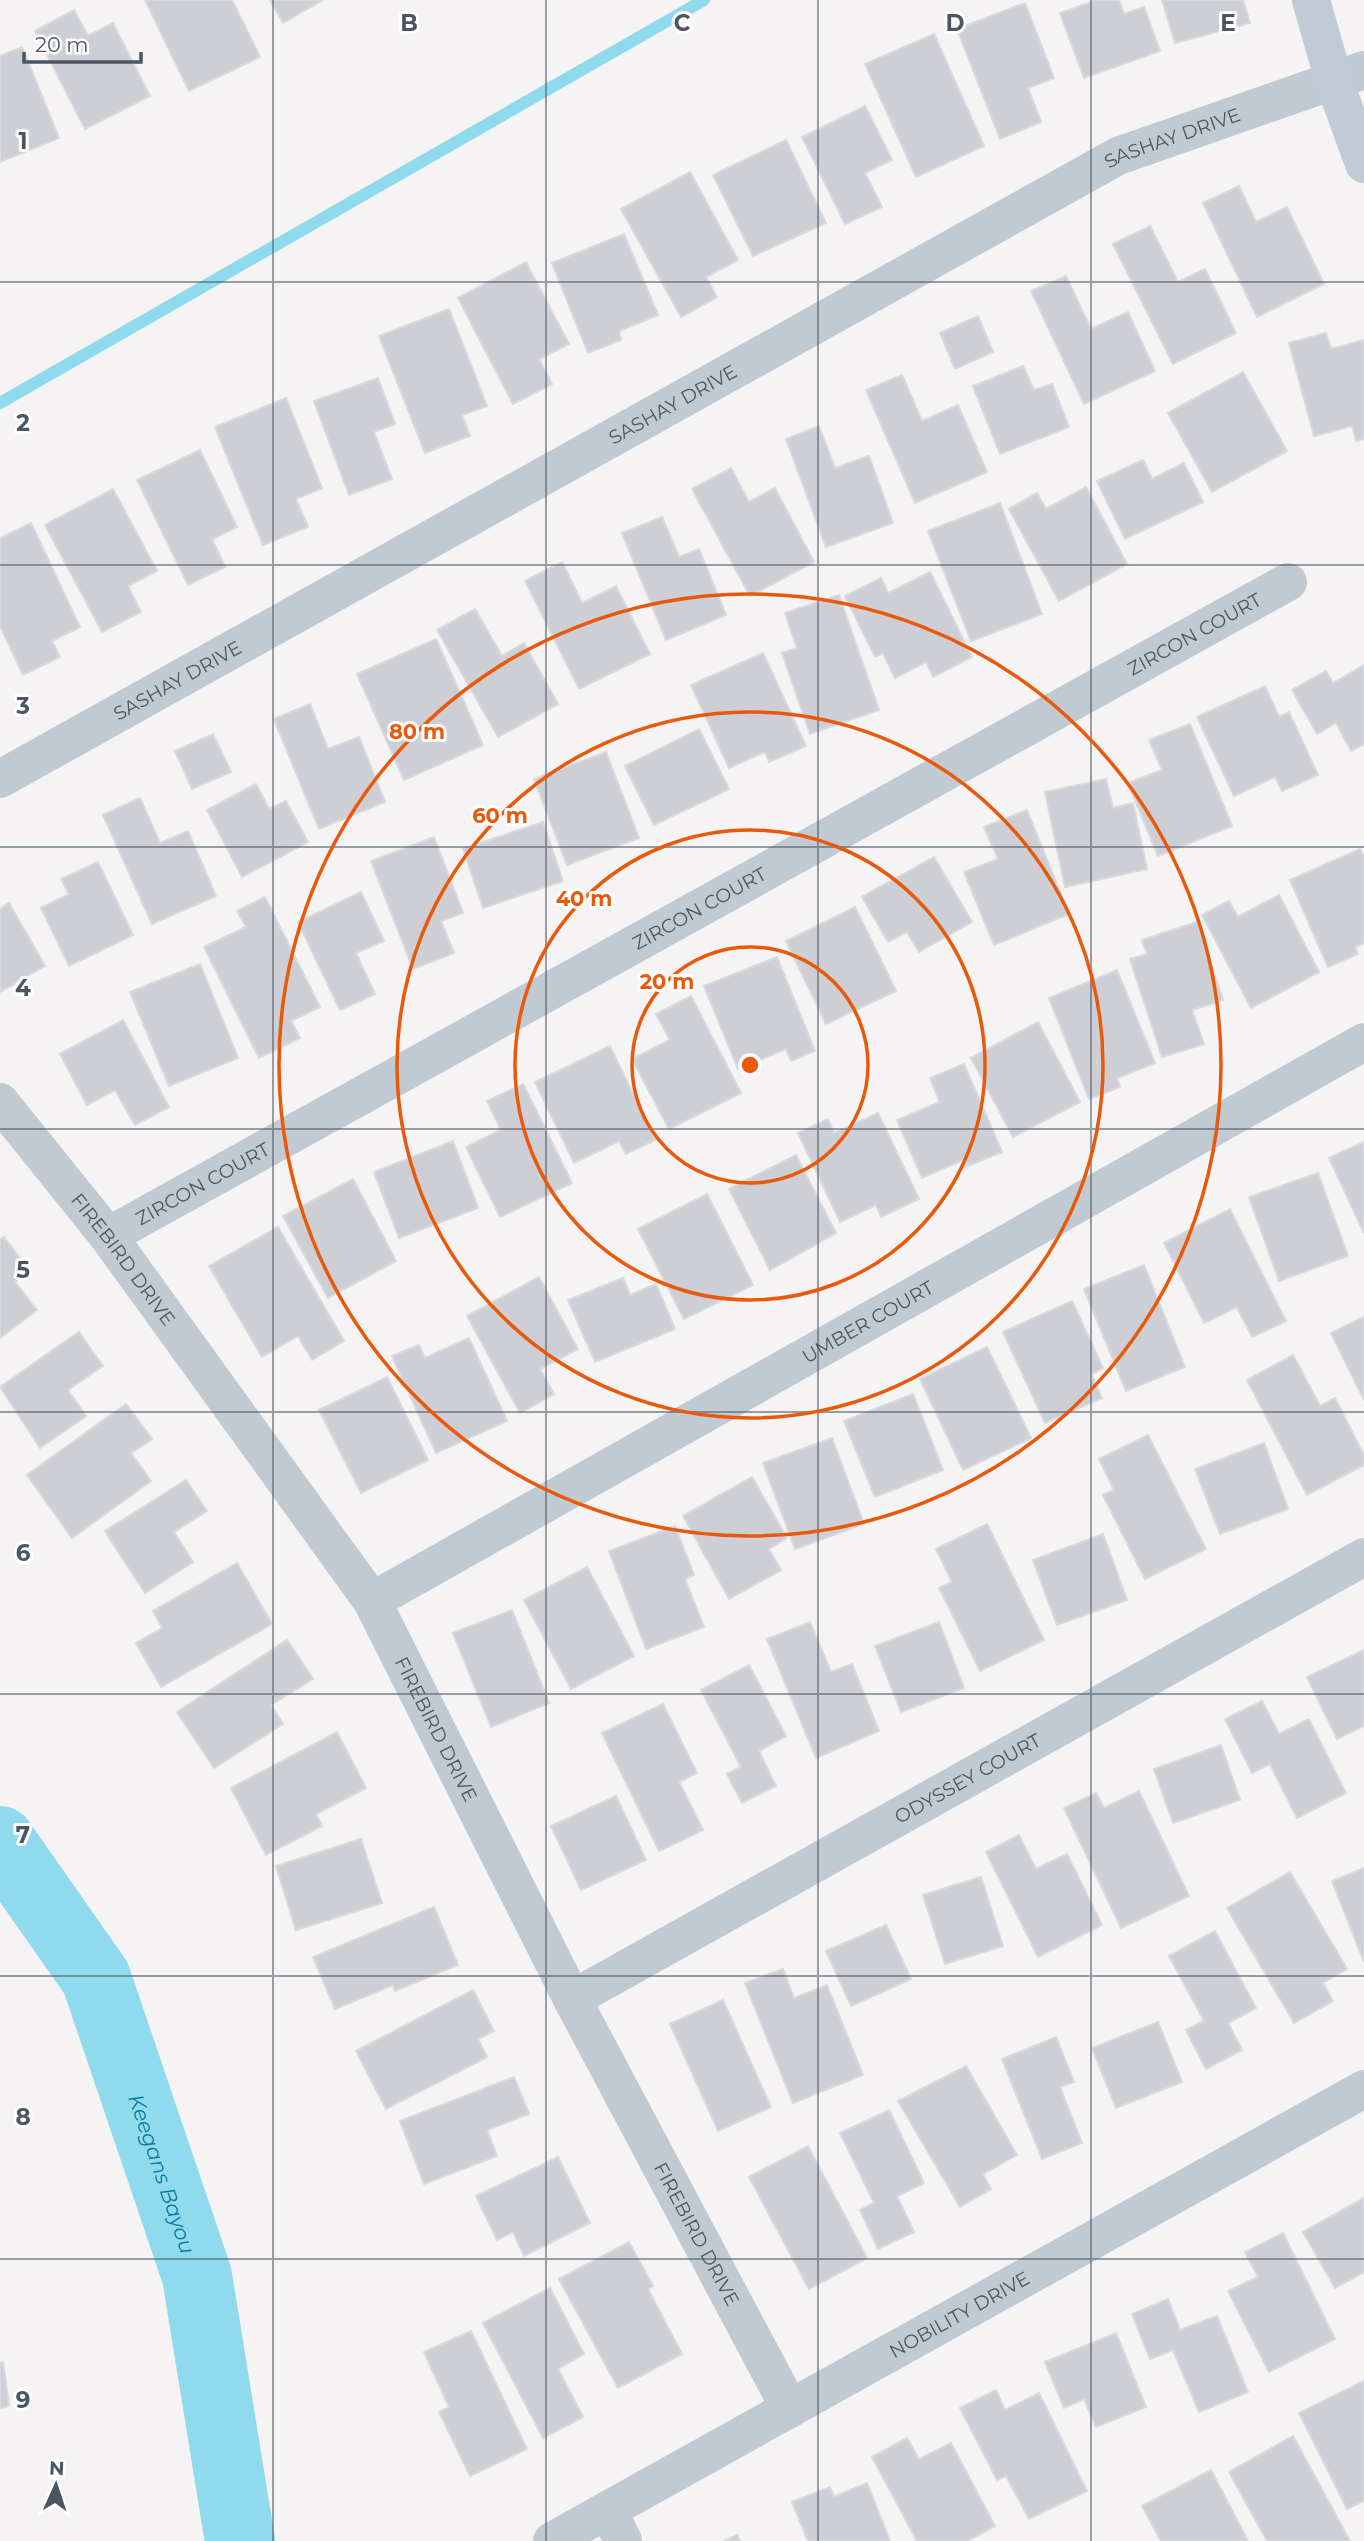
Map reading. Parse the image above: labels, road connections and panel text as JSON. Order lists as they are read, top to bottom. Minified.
{"streets":{"street":["SASHAY DRIVE","ZIRCON COURT","FIREBIRD DRIVE","UMBER COURT","ODYSSEY COURT","NOBILITY DRIVE"]},"crossings":[["ZIRCON COURT","FIREBIRD DRIVE"],["FIREBIRD DRIVE","UMBER COURT"],["FIREBIRD DRIVE","ODYSSEY COURT"],["FIREBIRD DRIVE","NOBILITY DRIVE"]],"water":["Keegans Bayou"],"scale_bar":"20 m","north":"top","grid":{"columns":["B","C","D","E"],"rows":["1","2","3","4","5","6","7","8","9"]},"rings":["80 m","60 m","40 m","20 m"]}
